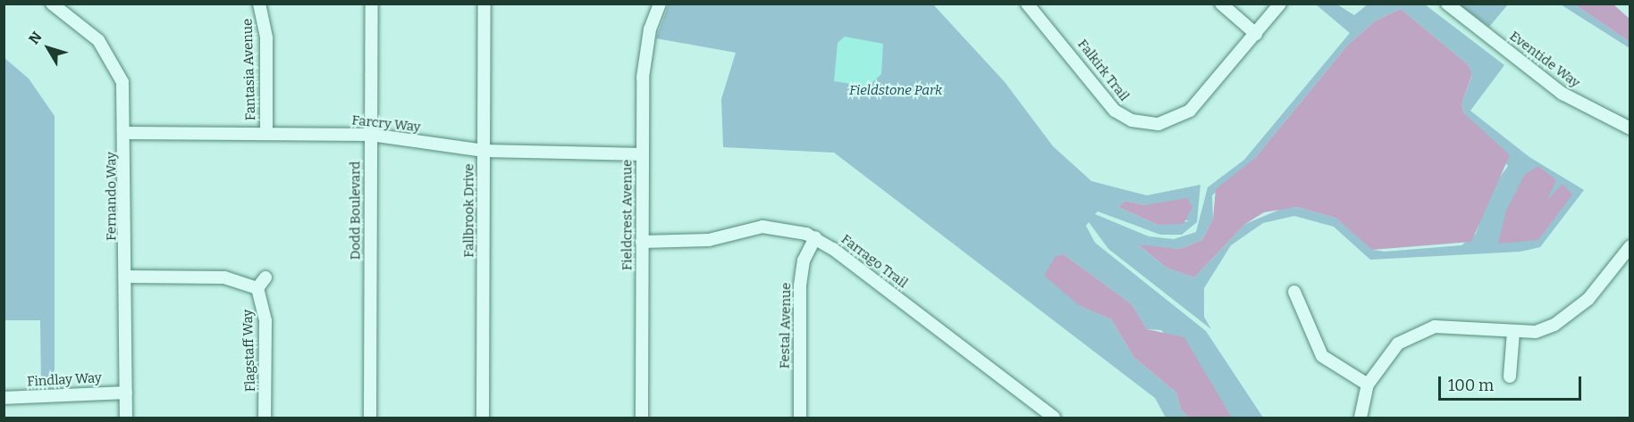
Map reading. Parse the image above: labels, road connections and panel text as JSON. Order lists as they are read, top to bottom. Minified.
{"streets":{"street":["Eventide Way","Fantasia Avenue","Falkirk Trail","Farcry Way","Fernando Way","Dodd Boulevard","Fallbrook Drive","Fieldcrest Avenue","Farrago Trail","Festal Avenue","Flagstaff Way","Findlay Way"]},"crossings":[["Fantasia Avenue","Farcry Way"],["Farcry Way","Fernando Way"],["Farcry Way","Dodd Boulevard"],["Farcry Way","Fallbrook Drive"],["Farcry Way","Fieldcrest Avenue"],["Fernando Way","Findlay Way"],["Fieldcrest Avenue","Farrago Trail"],["Farrago Trail","Festal Avenue"]],"parks":["Fieldstone Park"],"scale_bar":"100 m","north":"top left"}
